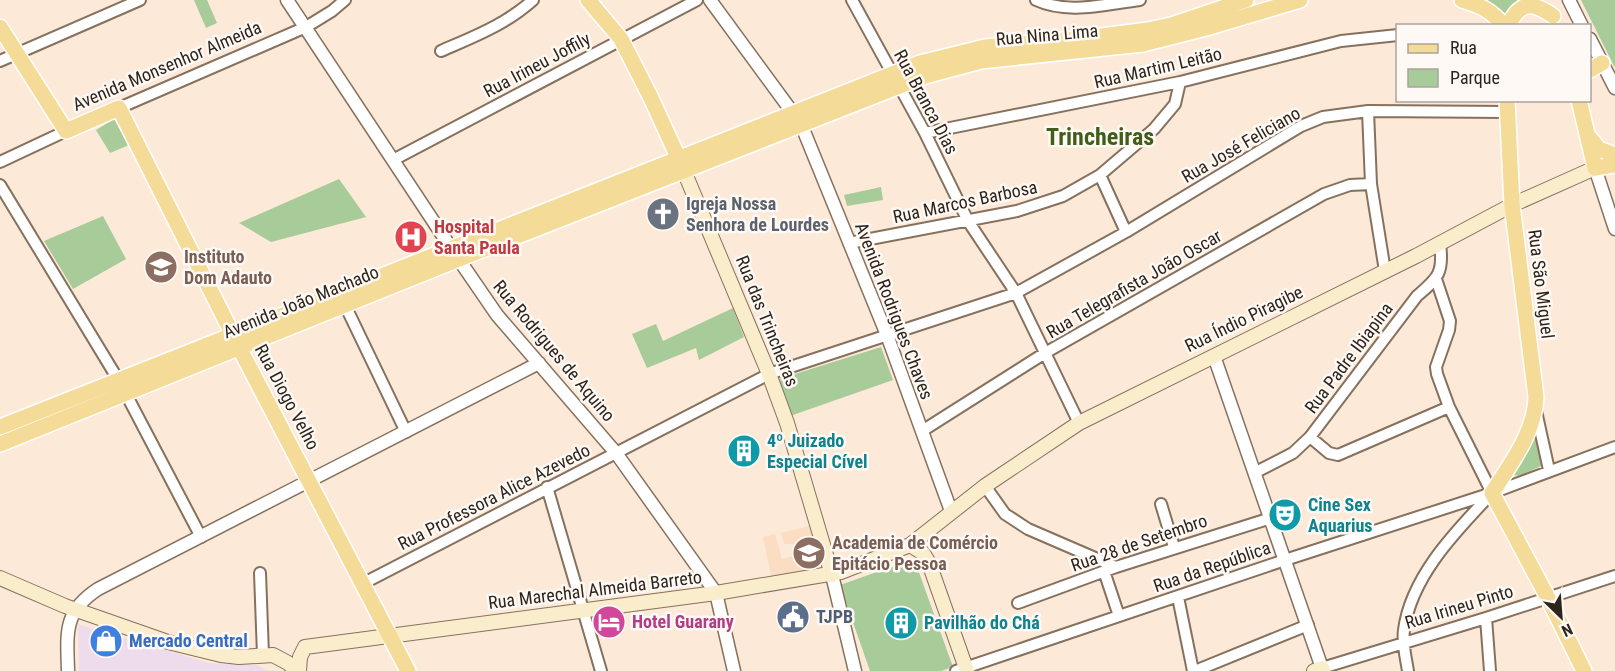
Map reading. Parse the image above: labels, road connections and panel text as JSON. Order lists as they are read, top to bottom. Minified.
{"streets":{"main road":["Rua Nina Lima","Avenida Monsenhor Almeida","Rua São Miguel","Avenida João Machado","Rua Índio Piragibe","Rua das Trincheiras","Rua Diogo Velho","Rua Marechal Almeida Barreto"],"street":["Rua Irineu Joffily","Rua Martim Leitão","Rua Branca Dias","Rua José Feliciano","Rua Marcos Barbosa","Rua Telegrafista João Oscar","Avenida Rodrigues Chaves","Rua Rodrigues de Aquino","Rua Padre Ibiapina","Rua Professora Alice Azevedo","Rua 28 de Setembro","Rua da República","Rua Irineu Pinto"]},"crossings":[["Rua Nina Lima","Rua Branca Dias"],["Rua Nina Lima","Avenida João Machado"],["Rua Nina Lima","Avenida Rodrigues Chaves"],["Rua Nina Lima","Rua das Trincheiras"],["Rua Irineu Joffily","Rua das Trincheiras"],["Rua Irineu Joffily","Rua Rodrigues de Aquino"],["Avenida Monsenhor Almeida","Rua Rodrigues de Aquino"],["Avenida Monsenhor Almeida","Rua Diogo Velho"],["Rua Martim Leitão","Rua Branca Dias"],["Rua Martim Leitão","Rua Marcos Barbosa"],["Rua Branca Dias","Rua José Feliciano"],["Rua Branca Dias","Rua Marcos Barbosa"],["Rua Branca Dias","Rua Telegrafista João Oscar"],["Rua Branca Dias","Rua Índio Piragibe"],["Rua José Feliciano","Rua São Miguel"],["Rua José Feliciano","Avenida Rodrigues Chaves"],["Rua José Feliciano","Rua Professora Alice Azevedo"],["Rua Marcos Barbosa","Avenida Rodrigues Chaves"],["Rua Telegrafista João Oscar","Avenida Rodrigues Chaves"],["Rua São Miguel","Rua Índio Piragibe"],["Rua São Miguel","Rua da República"],["Avenida João Machado","Rua das Trincheiras"],["Avenida João Machado","Rua Rodrigues de Aquino"],["Avenida João Machado","Rua Diogo Velho"],["Avenida Rodrigues Chaves","Rua Índio Piragibe"],["Avenida Rodrigues Chaves","Rua Professora Alice Azevedo"],["Rua Índio Piragibe","Rua Marechal Almeida Barreto"],["Rua das Trincheiras","Rua Professora Alice Azevedo"],["Rua das Trincheiras","Rua Marechal Almeida Barreto"],["Rua Rodrigues de Aquino","Rua Professora Alice Azevedo"],["Rua Rodrigues de Aquino","Rua Marechal Almeida Barreto"],["Rua Diogo Velho","Rua Professora Alice Azevedo"],["Rua Diogo Velho","Rua Marechal Almeida Barreto"]],"districts":["Trincheiras"],"places":{"church":["Igreja Nossa Senhora de Lourdes"],"hospital":["Hospital Santa Paula"],"school or university":["Instituto Dom Adauto","Academia de Comércio Epitácio Pessoa"],"building":["4º Juizado Especial Cível","Pavilhão do Chá"],"theatre":["Cine Sex Aquarius"],"public building":["TJPB"],"hotel":["Hotel Guarany"],"shop":["Mercado Central"]},"legend":["Rua","Parque"],"north":"bottom right"}
